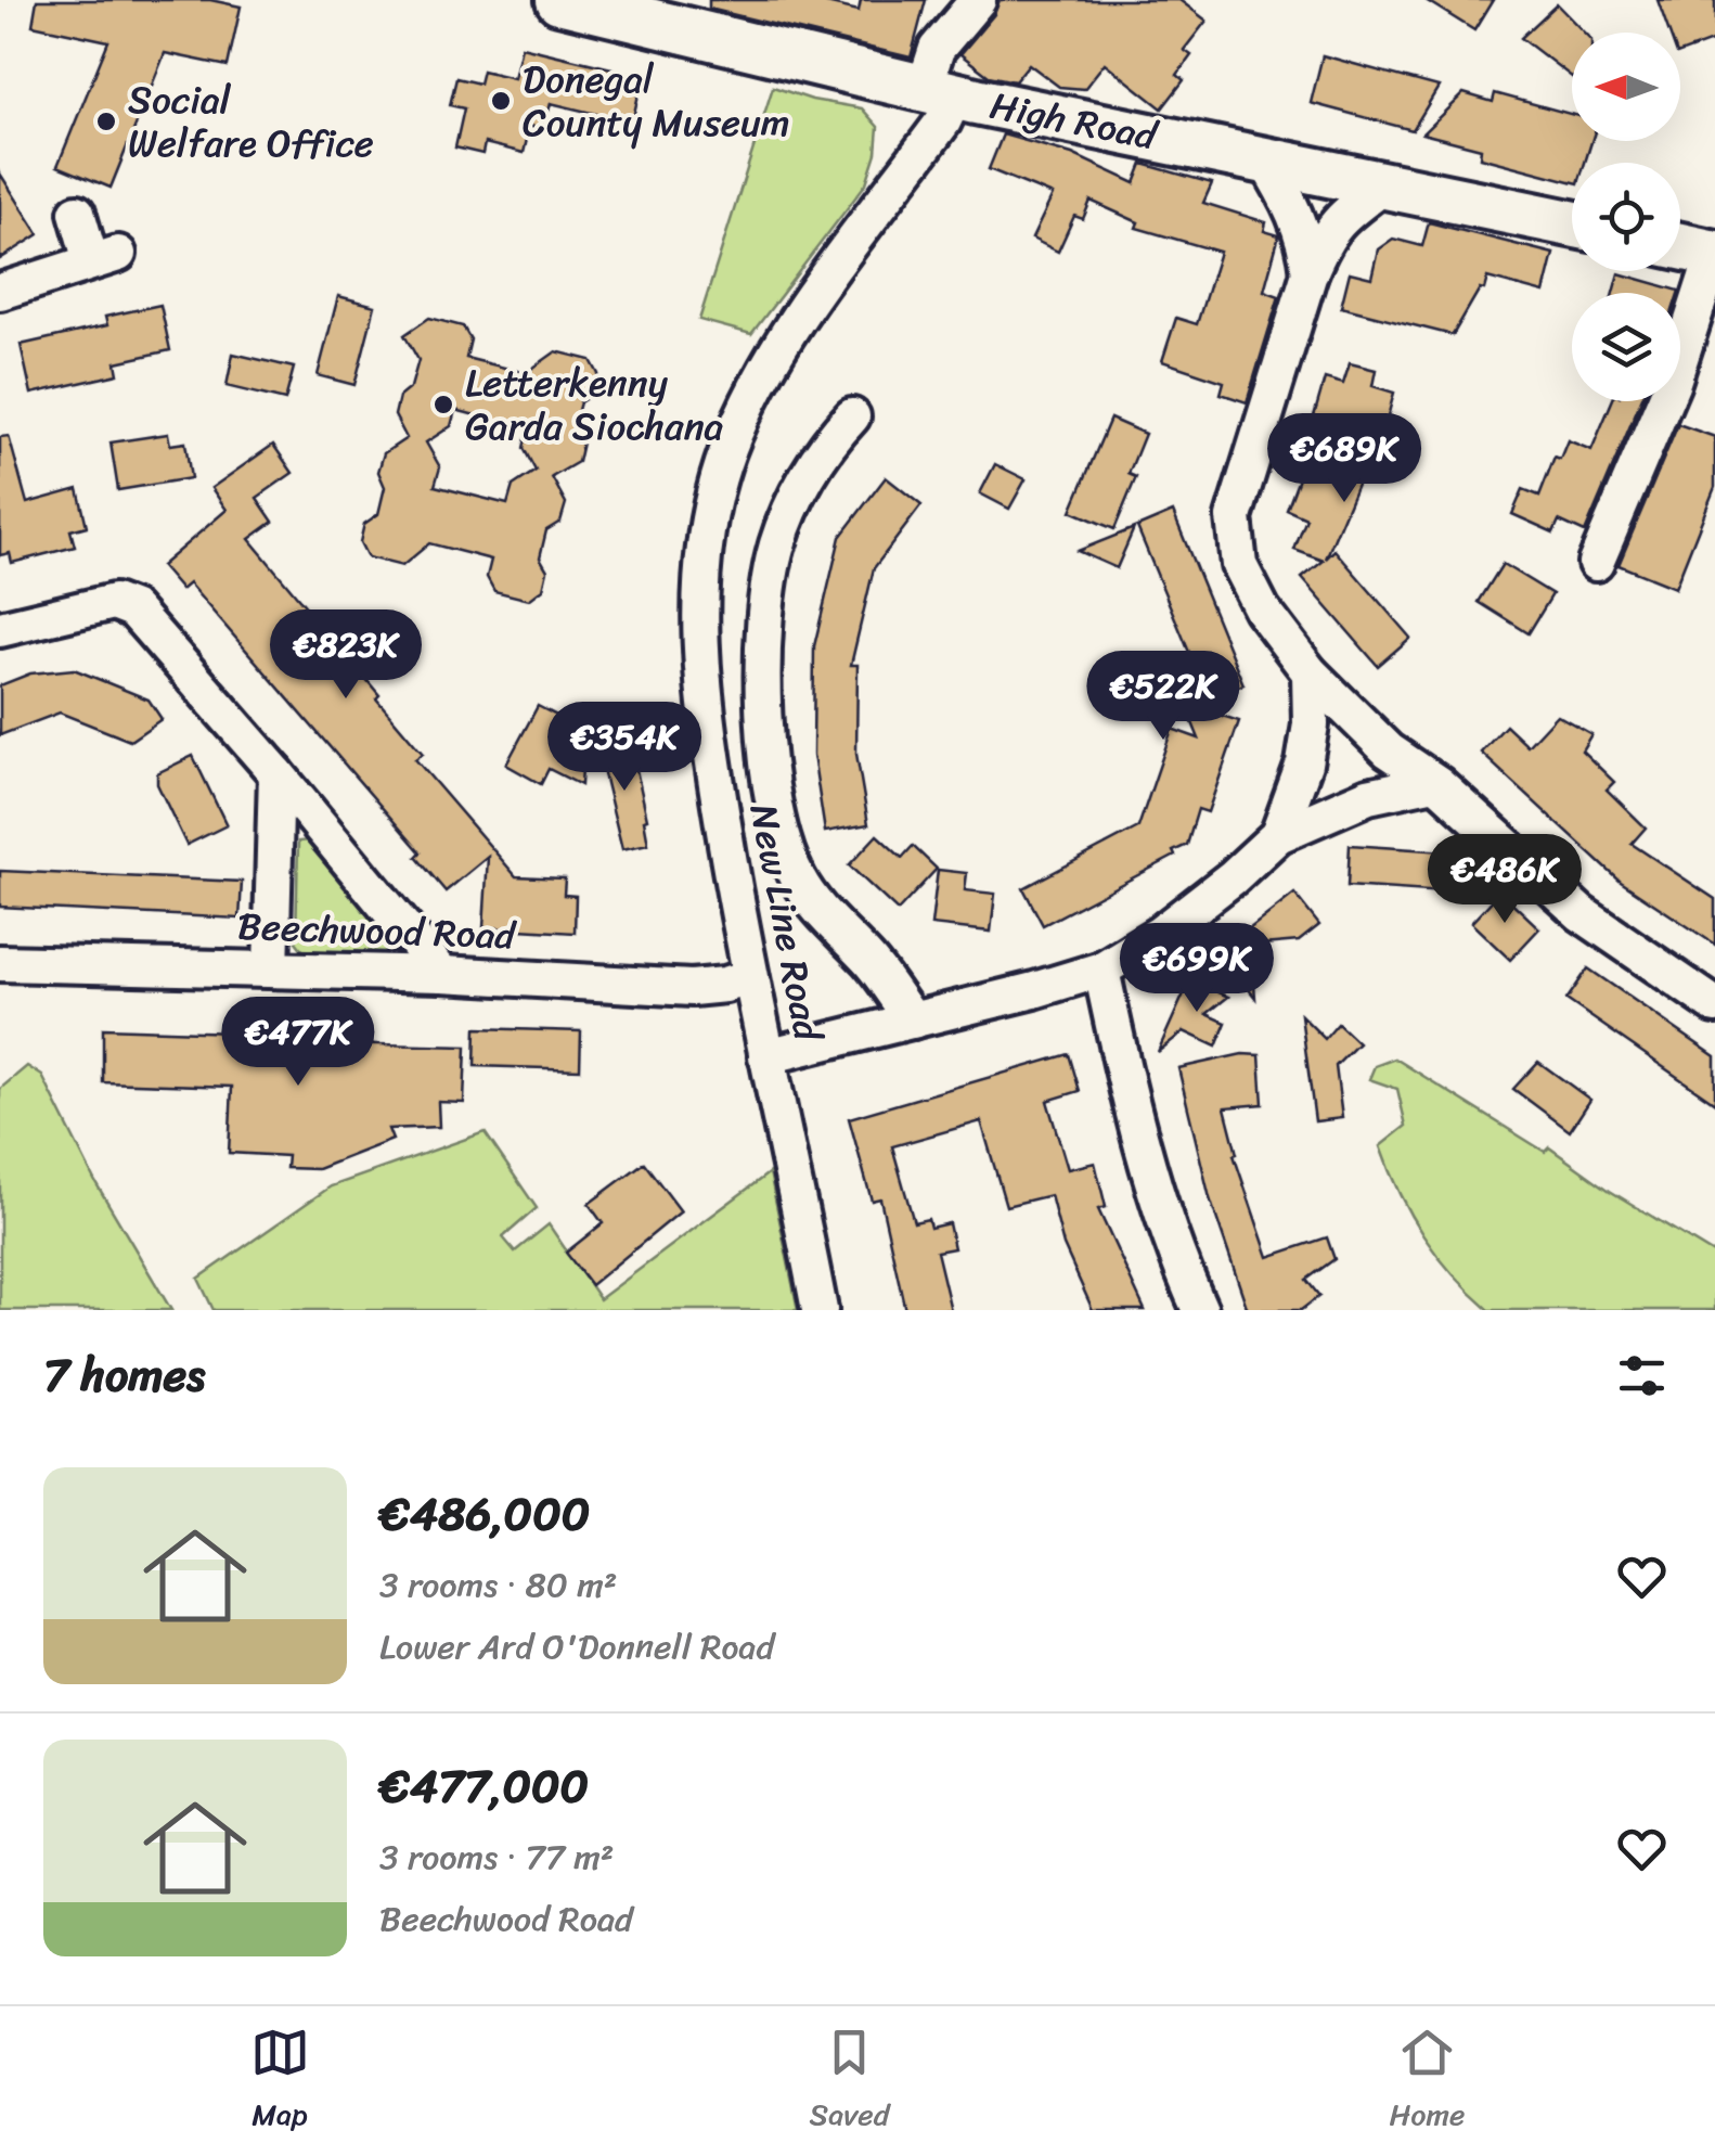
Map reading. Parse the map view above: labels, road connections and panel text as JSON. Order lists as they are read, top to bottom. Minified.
{"streets":{"street":["High Road","New Line Road","Beechwood Road"]},"crossings":[["High Road","New Line Road"],["New Line Road","Beechwood Road"]],"places":["Donegal County Museum","Social Welfare Office","Letterkenny Garda Siochana"],"north":"left","page":{"price":["€689K","€823K","€522K","€354K","€486K","€699K","€477K"],"heading":"7 homes","list":[{"name":"€486,000","note":"3 rooms · 80 m² · Lower Ard O'Donnell Road"},{"name":"€477,000","note":"3 rooms · 77 m² · Beechwood Road"}],"tabs":["Map","Saved","Home"]}}
